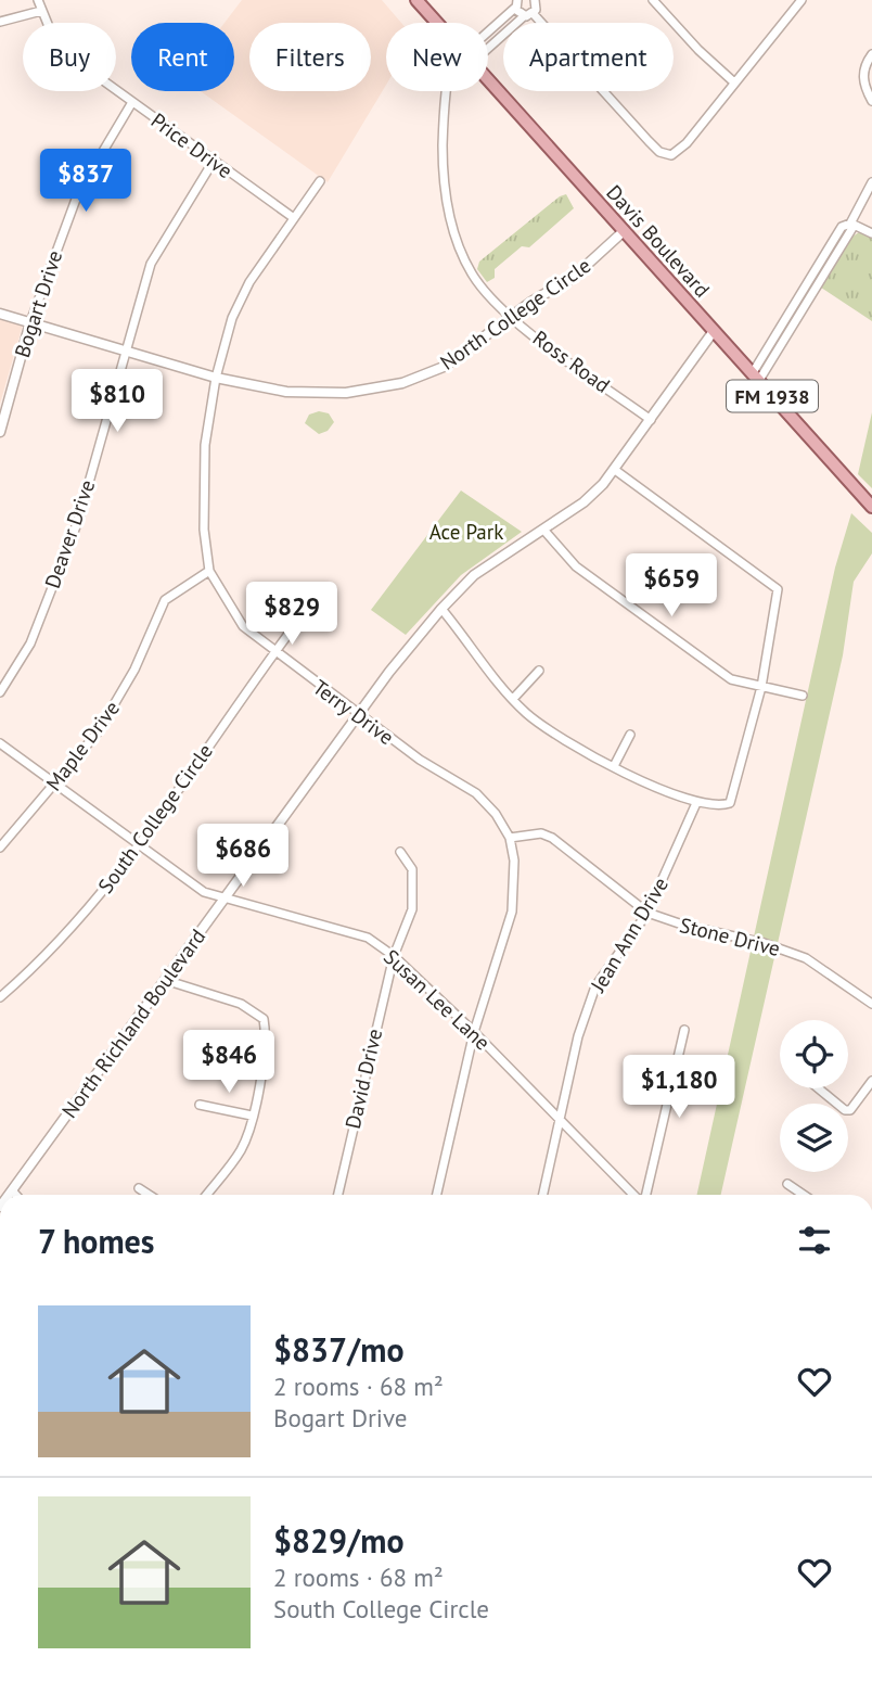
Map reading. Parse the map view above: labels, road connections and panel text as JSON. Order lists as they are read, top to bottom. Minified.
{"streets":{"main road":["Davis Boulevard","FM 1938"],"street":["Price Drive","Bogart Drive","North College Circle","Ross Road","Deaver Drive","Terry Drive","Maple Drive","South College Circle","Jean Ann Drive","Stone Drive","Susan Lee Lane","North Richland Boulevard","David Drive"]},"crossings":[["Price Drive","Bogart Drive"],["Price Drive","Deaver Drive"],["Price Drive","Terry Drive"],["Davis Boulevard","North College Circle"],["Davis Boulevard","North Richland Boulevard"],["Bogart Drive","North College Circle"],["North College Circle","Ross Road"],["North College Circle","Deaver Drive"],["North College Circle","Terry Drive"],["Ross Road","North Richland Boulevard"],["Terry Drive","Maple Drive"],["Terry Drive","South College Circle"],["Terry Drive","Stone Drive"],["Terry Drive","Susan Lee Lane"],["Terry Drive","North Richland Boulevard"],["Maple Drive","Susan Lee Lane"],["South College Circle","Susan Lee Lane"],["Jean Ann Drive","Stone Drive"],["Jean Ann Drive","Susan Lee Lane"],["Susan Lee Lane","North Richland Boulevard"],["Susan Lee Lane","David Drive"]],"parks":["Ace Park"],"page":{"chip":["Buy","Rent","Filters","New","Apartment"],"price":["$837","$810","$659","$829","$686","$846","$1,180"],"heading":"7 homes","list":[{"name":"$837/mo","note":"2 rooms · 68 m² · Bogart Drive"},{"name":"$829/mo","note":"2 rooms · 68 m² · South College Circle"}]}}
